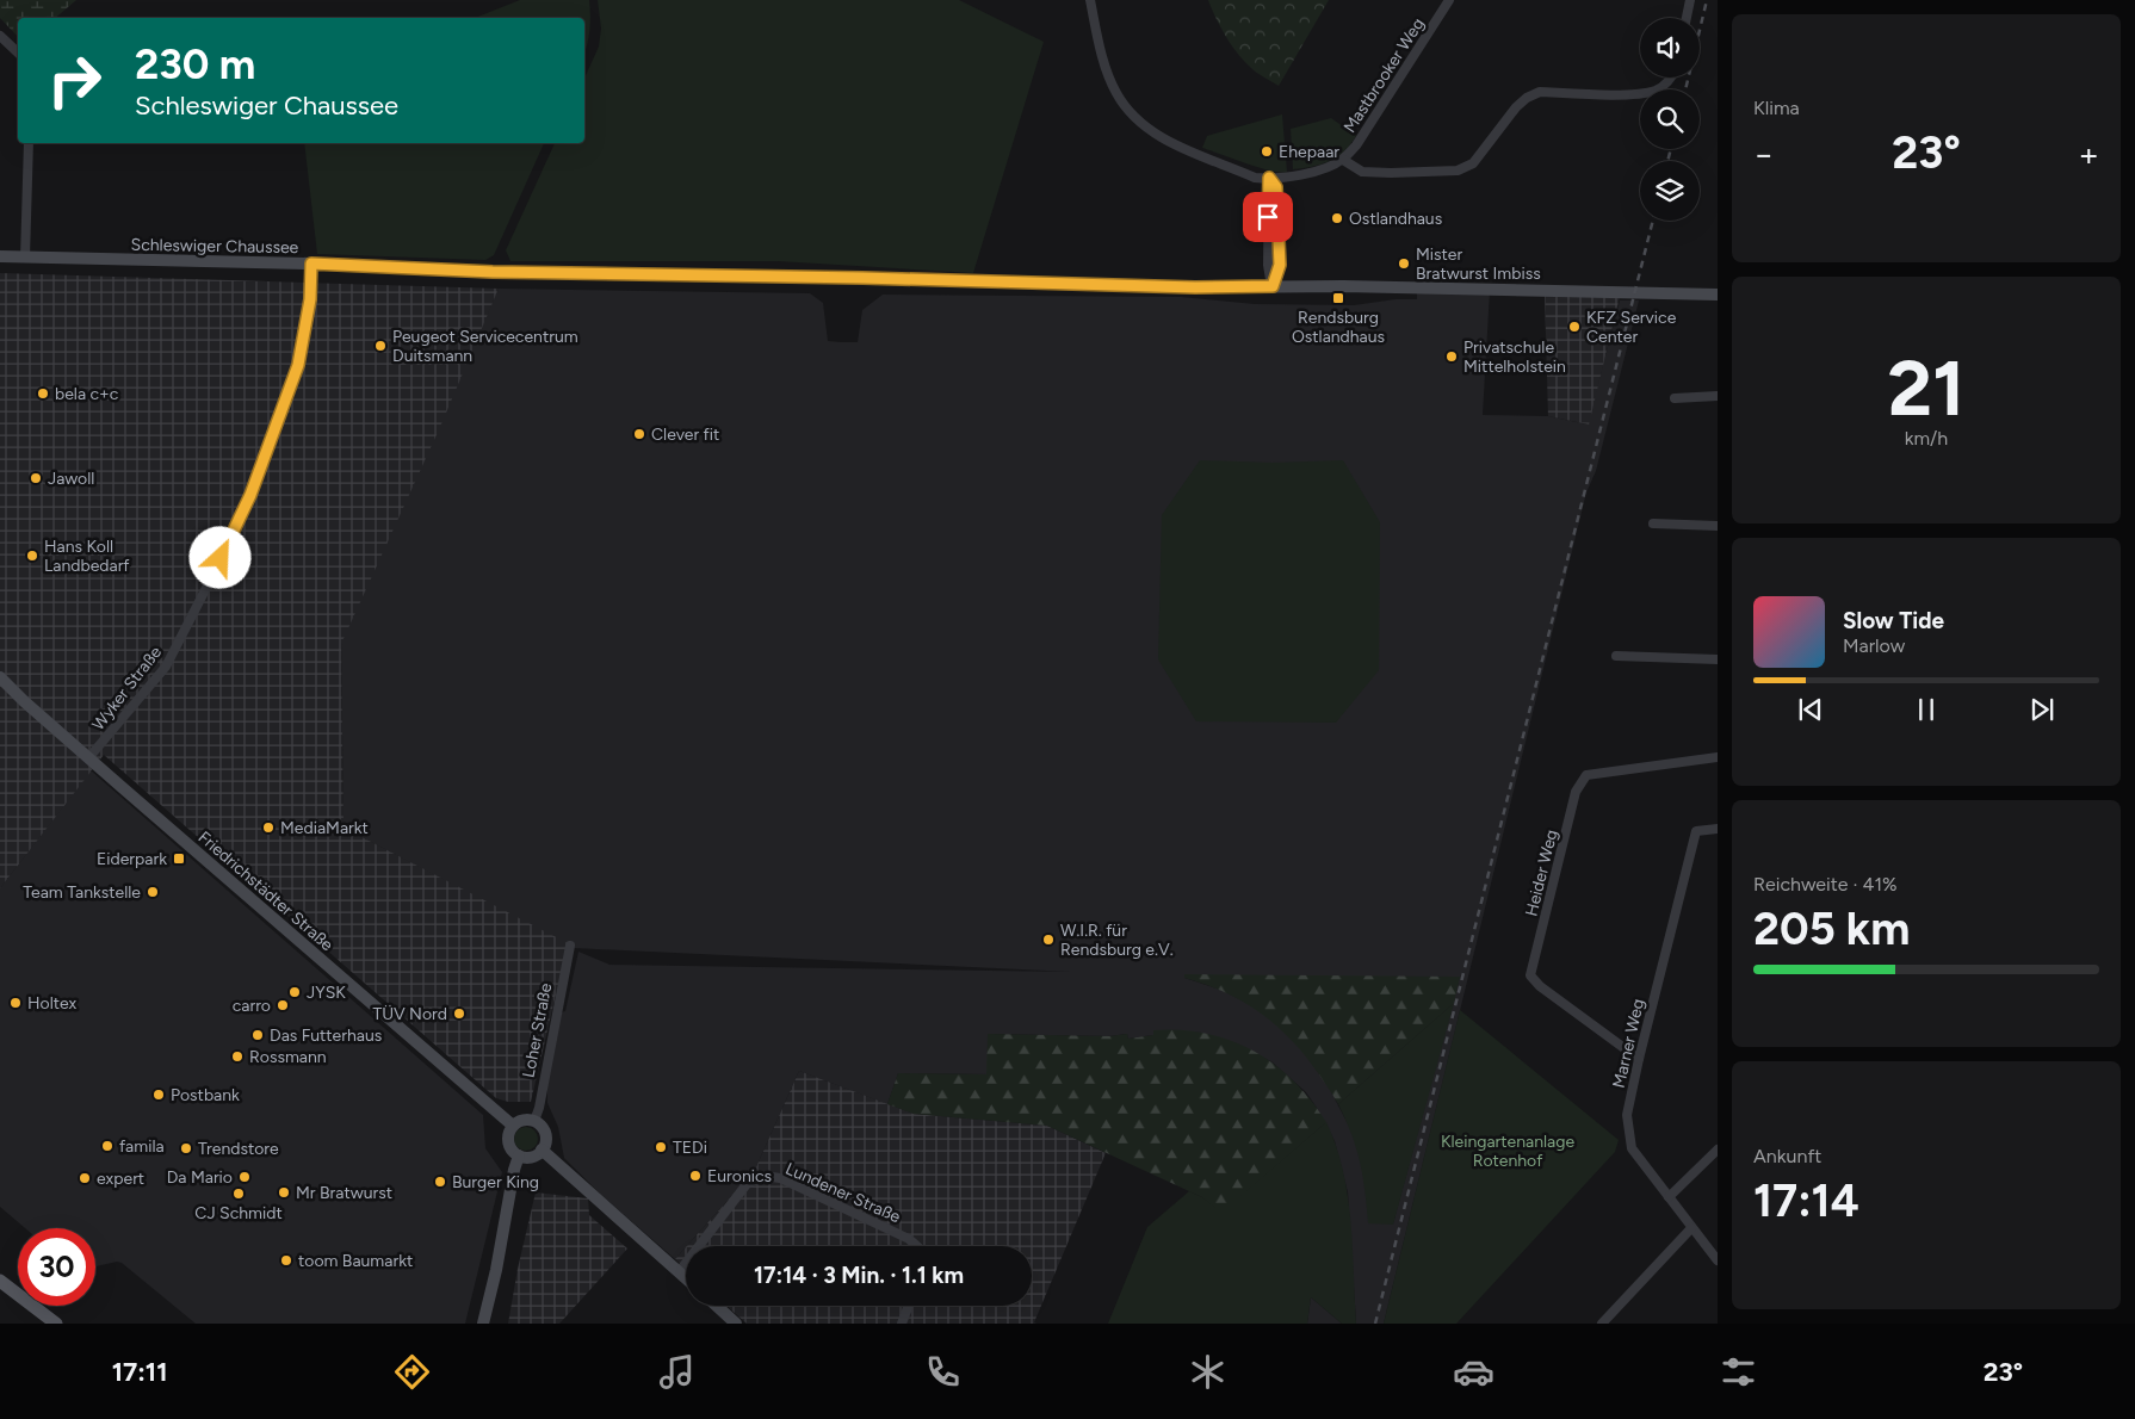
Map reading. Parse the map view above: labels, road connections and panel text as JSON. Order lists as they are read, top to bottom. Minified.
{"streets":{"main road":["Schleswiger Chaussee","Friedrichstädter Straße"],"street":["Mastbrooker Weg","Wyker Straße","Heider Weg","Loher Straße","Marner Weg","Lundener Straße"]},"crossings":[["Schleswiger Chaussee","Wyker Straße"],["Wyker Straße","Friedrichstädter Straße"],["Heider Weg","Marner Weg"],["Friedrichstädter Straße","Loher Straße"]],"parks":["Kleingartenanlage Rotenhof"],"places":{"other":["Ehepaar","Ostlandhaus","Mister Bratwurst Imbiss","KFZ Service Center","Peugeot Servicecentrum Duitsmann","Privatschule Mittelholstein","bela c+c","Clever fit","Jawoll","Hans Koll Landbedarf","MediaMarkt","Team Tankstelle","W.I.R. für Rendsburg e.V.","JYSK","Holtex","carro","TÜV Nord","Das Futterhaus","Rossmann","Postbank","famila","TEDi","Trendstore","Euronics","Da Mario","expert","Burger King","Mr Bratwurst","CJ Schmidt","toom Baumarkt"],"transit":["Rendsburg Ostlandhaus","Eiderpark"]},"page":{"tile":["Klima",["21","km/h"],["Reichweite · 41%","205 km"],["Ankunft","17:14"]],"turn":["230 m","Schleswiger Chaussee"],"heat":["−","23°","+"],"song":["Slow Tide","Marlow"],"limit":"30","trip":"17:14 · 3 Min. · 1.1 km","tabs":["17:11","23°"]}}
